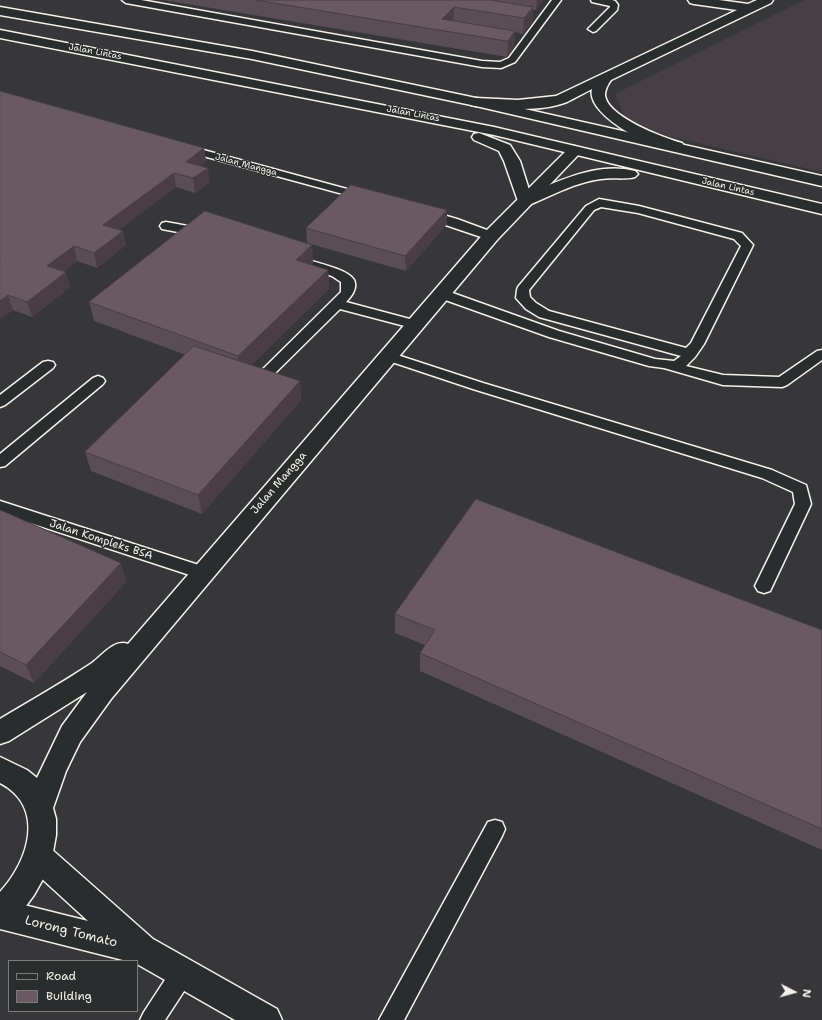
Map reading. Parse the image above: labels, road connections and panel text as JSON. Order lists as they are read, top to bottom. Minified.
{"streets":{"main road":["Jalan Lintas","Jalan Mangga","Lorong Tomato"],"lane":["Jalan Kompleks BSA"]},"crossings":[["Jalan Lintas","Jalan Mangga"],["Jalan Mangga","Jalan Kompleks BSA"],["Jalan Mangga","Lorong Tomato"]],"legend":["Road","Building"],"north":"right"}
